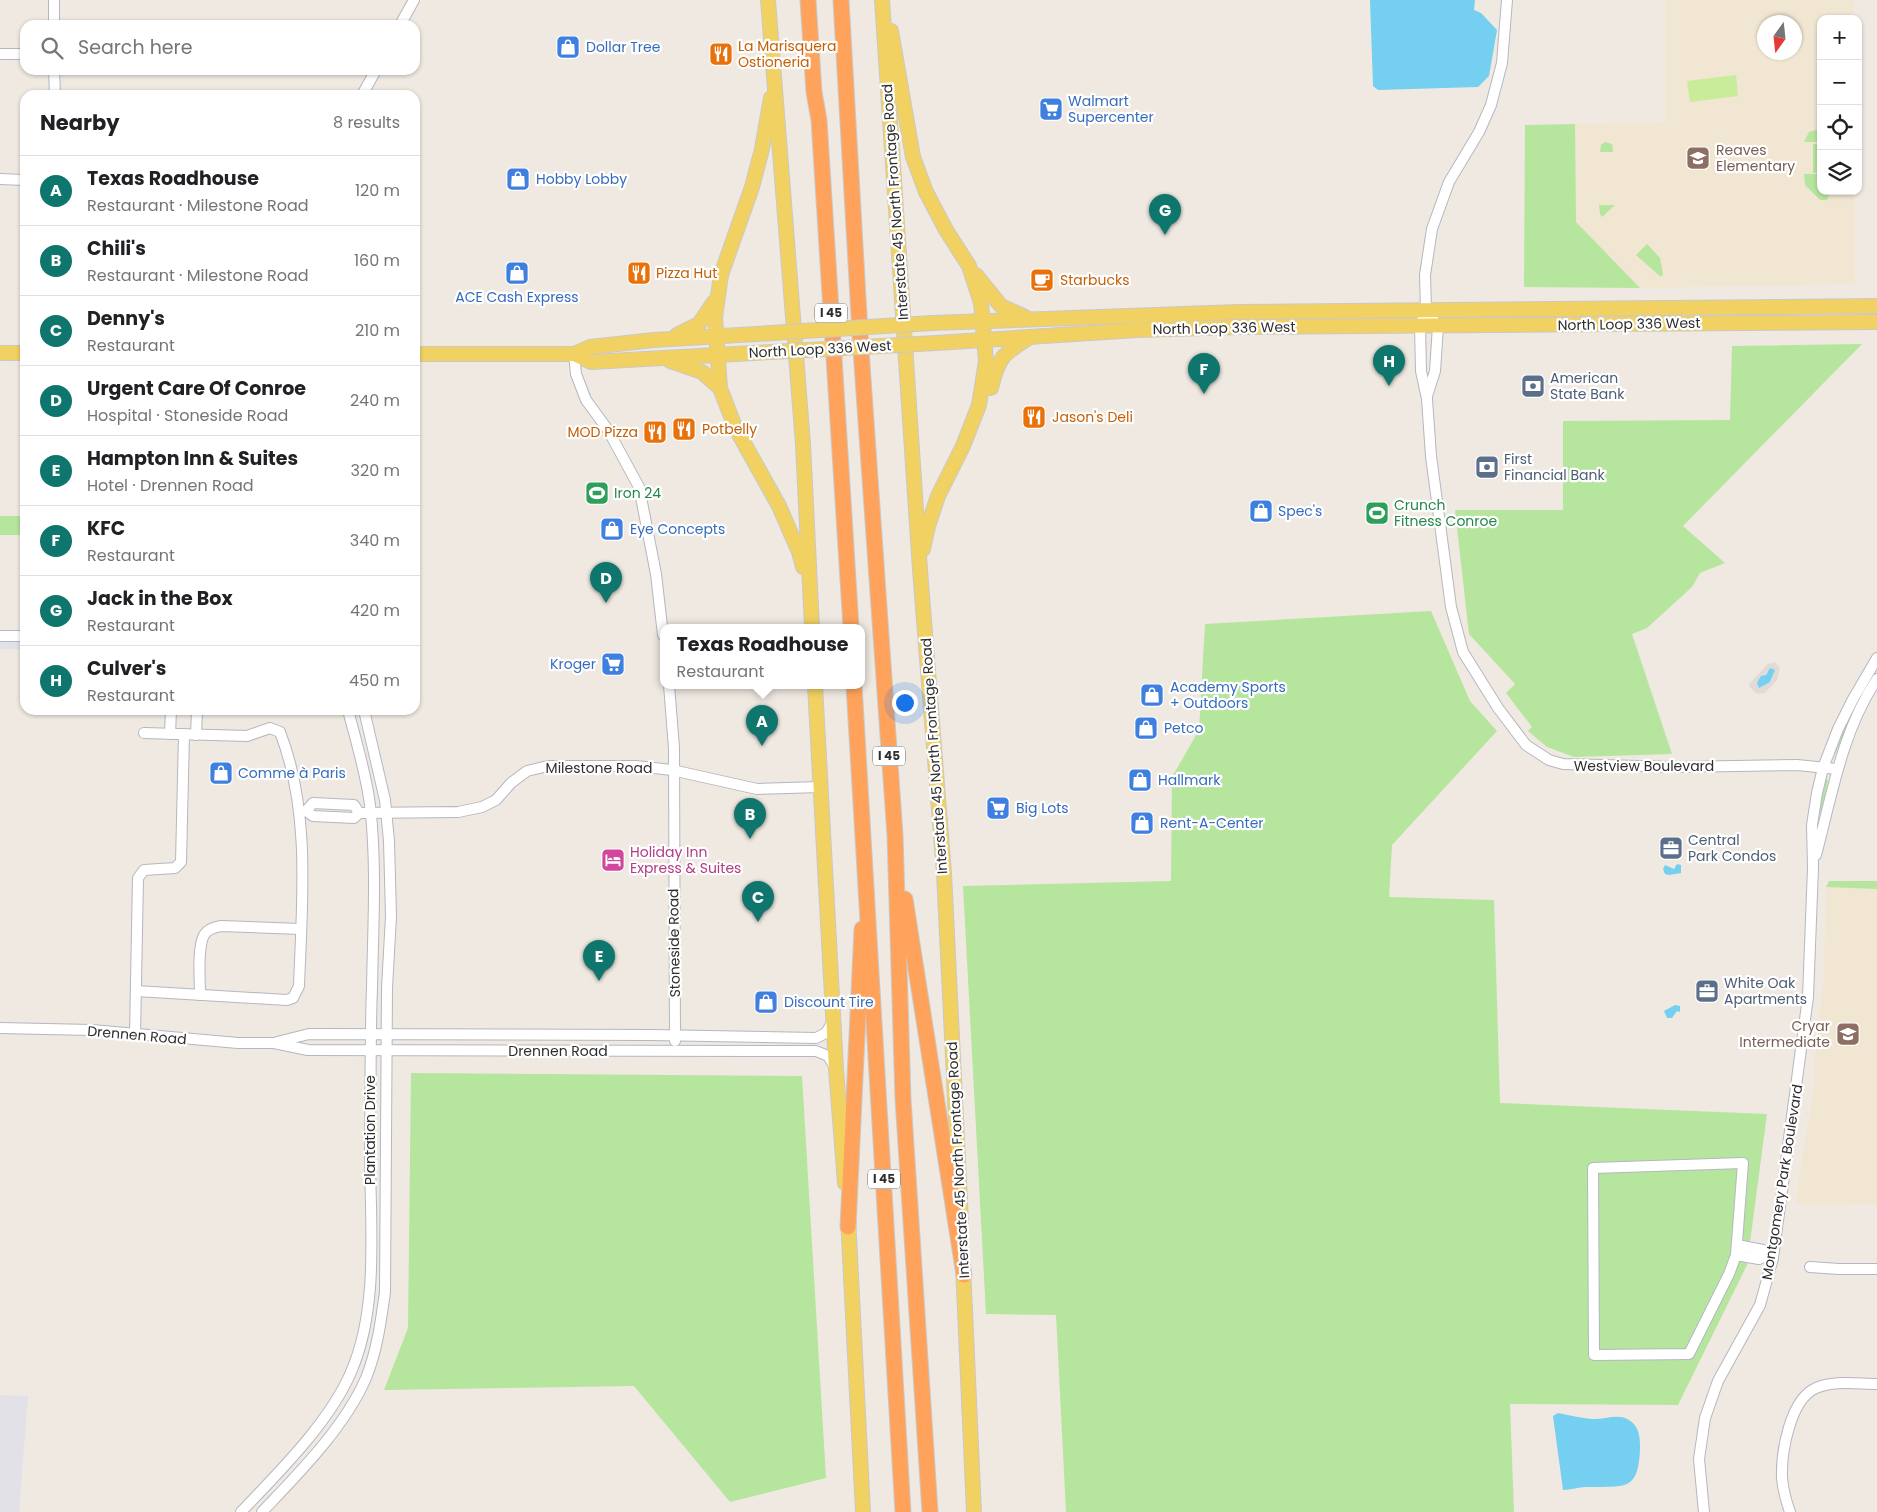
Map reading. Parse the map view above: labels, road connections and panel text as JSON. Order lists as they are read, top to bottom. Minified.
{"streets":{"highway":["I 45"],"main road":["Interstate 45 North Frontage Road","North Loop 336 West"],"street":["Westview Boulevard","Milestone Road","Stoneside Road","Drennen Road","Plantation Drive","Montgomery Park Boulevard"]},"crossings":[["North Loop 336 West","Westview Boulevard"],["Westview Boulevard","Montgomery Park Boulevard"],["Milestone Road","Stoneside Road"],["Milestone Road","Plantation Drive"],["Stoneside Road","Drennen Road"],["Drennen Road","Plantation Drive"]],"places":{"shop":["Dollar Tree","Hobby Lobby","ACE Cash Express","Spec's","Eye Concepts","Academy Sports + Outdoors","Petco","Comme à Paris","Hallmark","Rent-A-Center","Discount Tire"],"restaurant":["La Marisquera Ostioneria","Pizza Hut","Jason's Deli","Potbelly","MOD Pizza"],"supermarket":["Walmart Supercenter","Kroger","Big Lots"],"school or university":["Reaves Elementary","Cryar Intermediate"],"cafe":["Starbucks"],"bank":["American State Bank","First Financial Bank"],"sports":["Iron 24","Crunch Fitness Conroe"],"office":["Central Park Condos","White Oak Apartments"],"hotel":["Holiday Inn Express & Suites"]},"north":"bottom","page":{"map_buttons":["+","−"],"search":"Search here","heading":["Nearby","8 results"],"list":[{"mark":"A","name":"Texas Roadhouse","note":"Restaurant · Milestone Road","value":"120 m"},{"mark":"B","name":"Chili's","note":"Restaurant · Milestone Road","value":"160 m"},{"mark":"C","name":"Denny's","note":"Restaurant","value":"210 m"},{"mark":"D","name":"Urgent Care Of Conroe","note":"Hospital · Stoneside Road","value":"240 m"},{"mark":"E","name":"Hampton Inn & Suites","note":"Hotel · Drennen Road","value":"320 m"},{"mark":"F","name":"KFC","note":"Restaurant","value":"340 m"},{"mark":"G","name":"Jack in the Box","note":"Restaurant","value":"420 m"},{"mark":"H","name":"Culver's","note":"Restaurant","value":"450 m"}],"pins":["G","H","F","D","A","B","C","E"],"popup":["Texas Roadhouse","Restaurant"]}}
